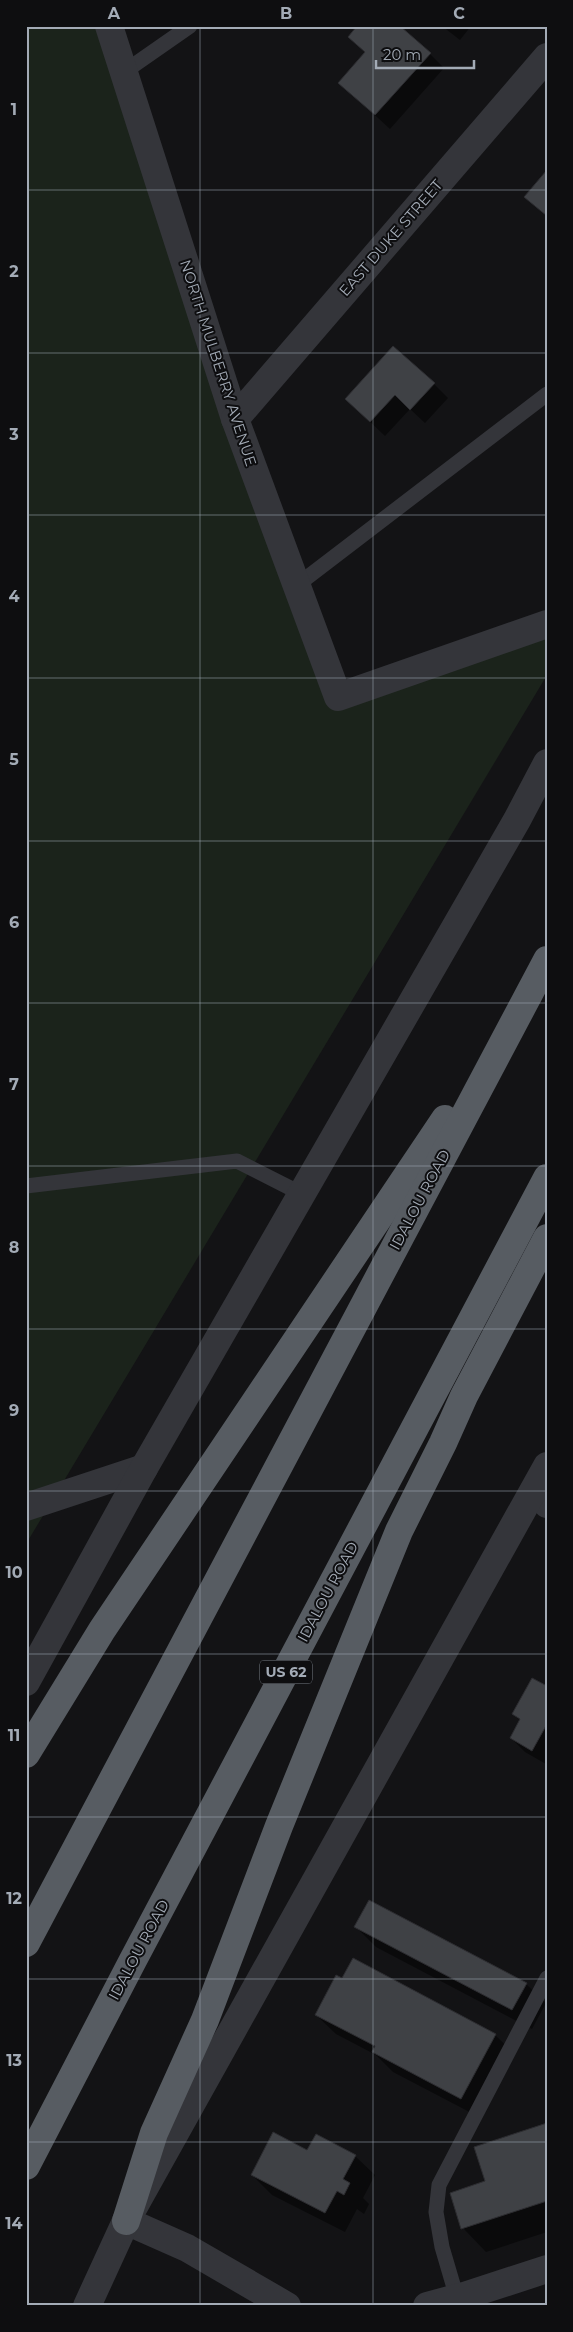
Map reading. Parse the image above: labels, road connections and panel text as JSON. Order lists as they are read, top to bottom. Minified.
{"streets":{"highway":["IDALOU ROAD","US 62"],"street":["EAST DUKE STREET","NORTH MULBERRY AVENUE"]},"crossings":[["EAST DUKE STREET","NORTH MULBERRY AVENUE"]],"scale_bar":"20 m","grid":{"columns":["A","B","C"],"rows":["1","2","3","4","5","6","7","8","9","10","11","12","13","14"]}}
